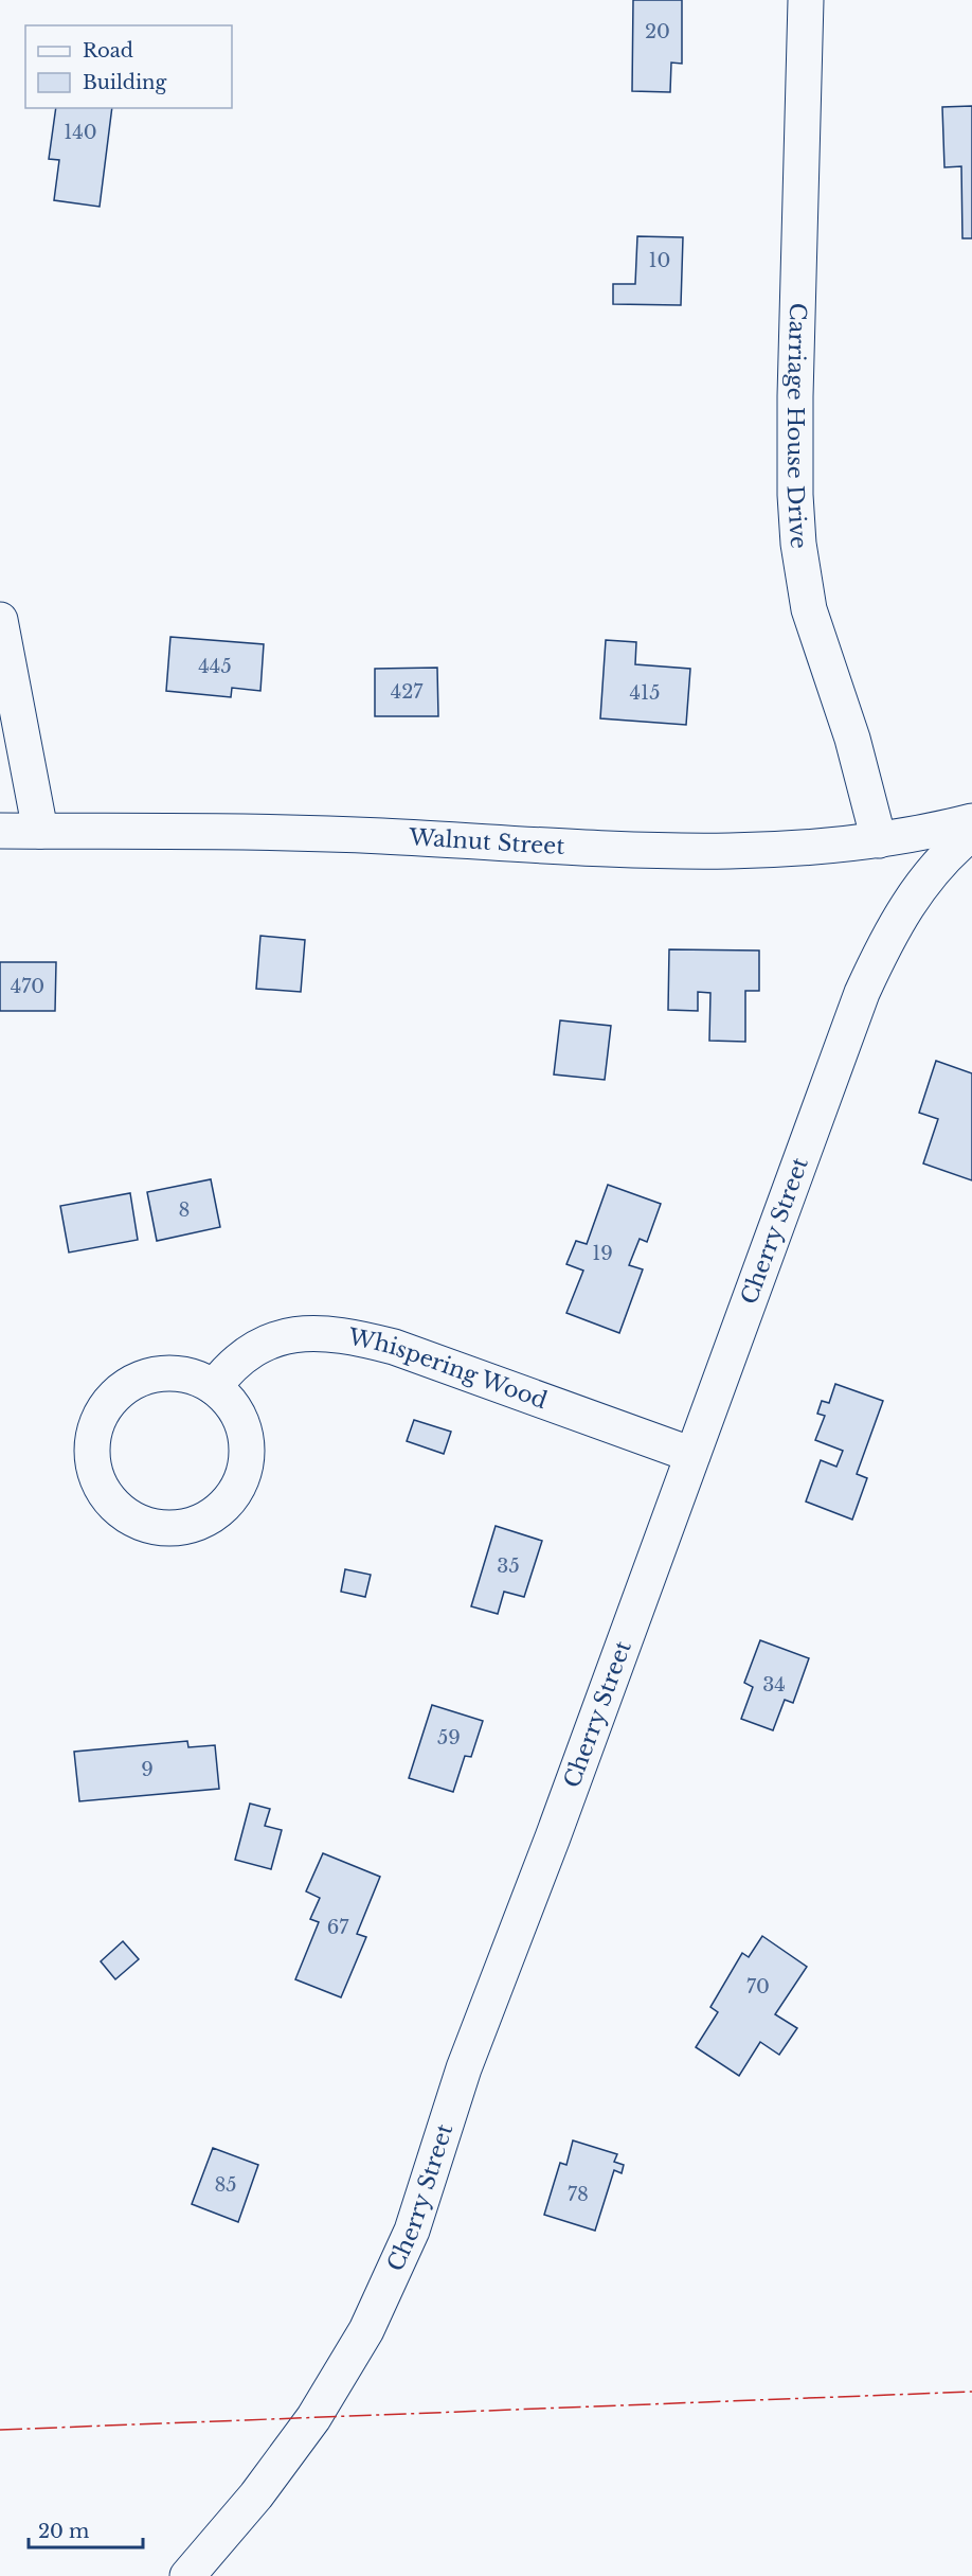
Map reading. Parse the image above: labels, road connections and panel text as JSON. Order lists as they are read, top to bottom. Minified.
{"streets":{"street":["Carriage House Drive","Walnut Street","Cherry Street","Whispering Wood"]},"crossings":[["Carriage House Drive","Walnut Street"],["Cherry Street","Whispering Wood"]],"house_numbers":["20","140","10","445","427","415","470","8","19","35","34","59","9","67","70","85","78"],"legend":["Road","Building"],"scale_bar":"20 m"}
